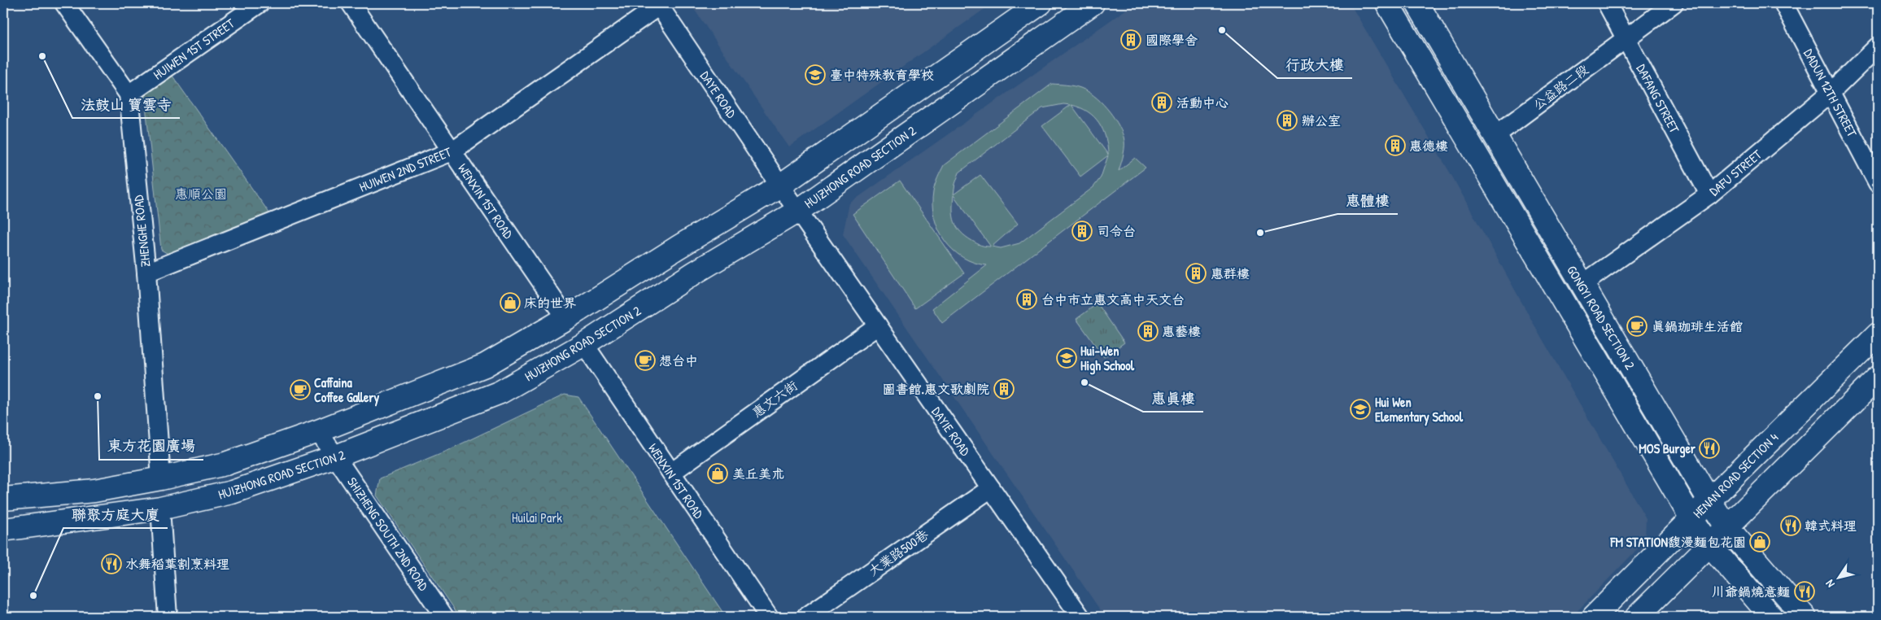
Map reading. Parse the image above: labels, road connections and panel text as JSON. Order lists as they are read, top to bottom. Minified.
{"streets":{"street":["HUIWEN 1ST STREET","公益路二段","DADUN 12TH STREET","DAYE ROAD","DAFANG STREET","HUIZHONG ROAD SECTION 2","HUIWEN 2ND STREET","DAFU STREET","WENXIN 1ST ROAD","ZHENGHE ROAD","GONGYI ROAD SECTION 2","惠文六街","DAYIE ROAD","HENAN ROAD SECTION 4","SHIZHENG SOUTH 2ND ROAD","大業路500巷"]},"crossings":[["HUIWEN 1ST STREET","ZHENGHE ROAD"],["公益路二段","DAFANG STREET"],["公益路二段","GONGYI ROAD SECTION 2"],["DADUN 12TH STREET","DAFU STREET"],["DAYE ROAD","HUIWEN 2ND STREET"],["DAYE ROAD","DAYIE ROAD"],["DAFANG STREET","DAFU STREET"],["HUIZHONG ROAD SECTION 2","WENXIN 1ST ROAD"],["HUIZHONG ROAD SECTION 2","DAYIE ROAD"],["HUIZHONG ROAD SECTION 2","SHIZHENG SOUTH 2ND ROAD"],["HUIWEN 2ND STREET","WENXIN 1ST ROAD"],["HUIWEN 2ND STREET","ZHENGHE ROAD"],["DAFU STREET","GONGYI ROAD SECTION 2"],["WENXIN 1ST ROAD","惠文六街"],["GONGYI ROAD SECTION 2","HENAN ROAD SECTION 4"],["惠文六街","DAYIE ROAD"],["DAYIE ROAD","大業路500巷"]],"parks":["惠順公園","Huilai Park"],"places":{"other":["行政大樓","法鼓山 寶雲寺","惠體樓","惠真樓","東方花園廣場","聯聚方庭大廈"],"building":["國際學舍","活動中心","辦公室","惠德樓","司令台","惠群樓","台中市立惠文高中天文台","惠藝樓","圖書館.惠文歌劇院"],"school or university":["臺中特殊教育學校","Hui-Wen High School","Hui Wen Elementary School"],"shop":["床的世界","美丘美朮","FM STATION馥漫麵包花園"],"cafe":["真鍋珈琲生活館","想台中","Caffaina Coffee Gallery"],"restaurant":["MOS Burger","韓式料理","水舞稻葉割烹料理","川爺鍋燒意麵"]},"north":"bottom left"}
